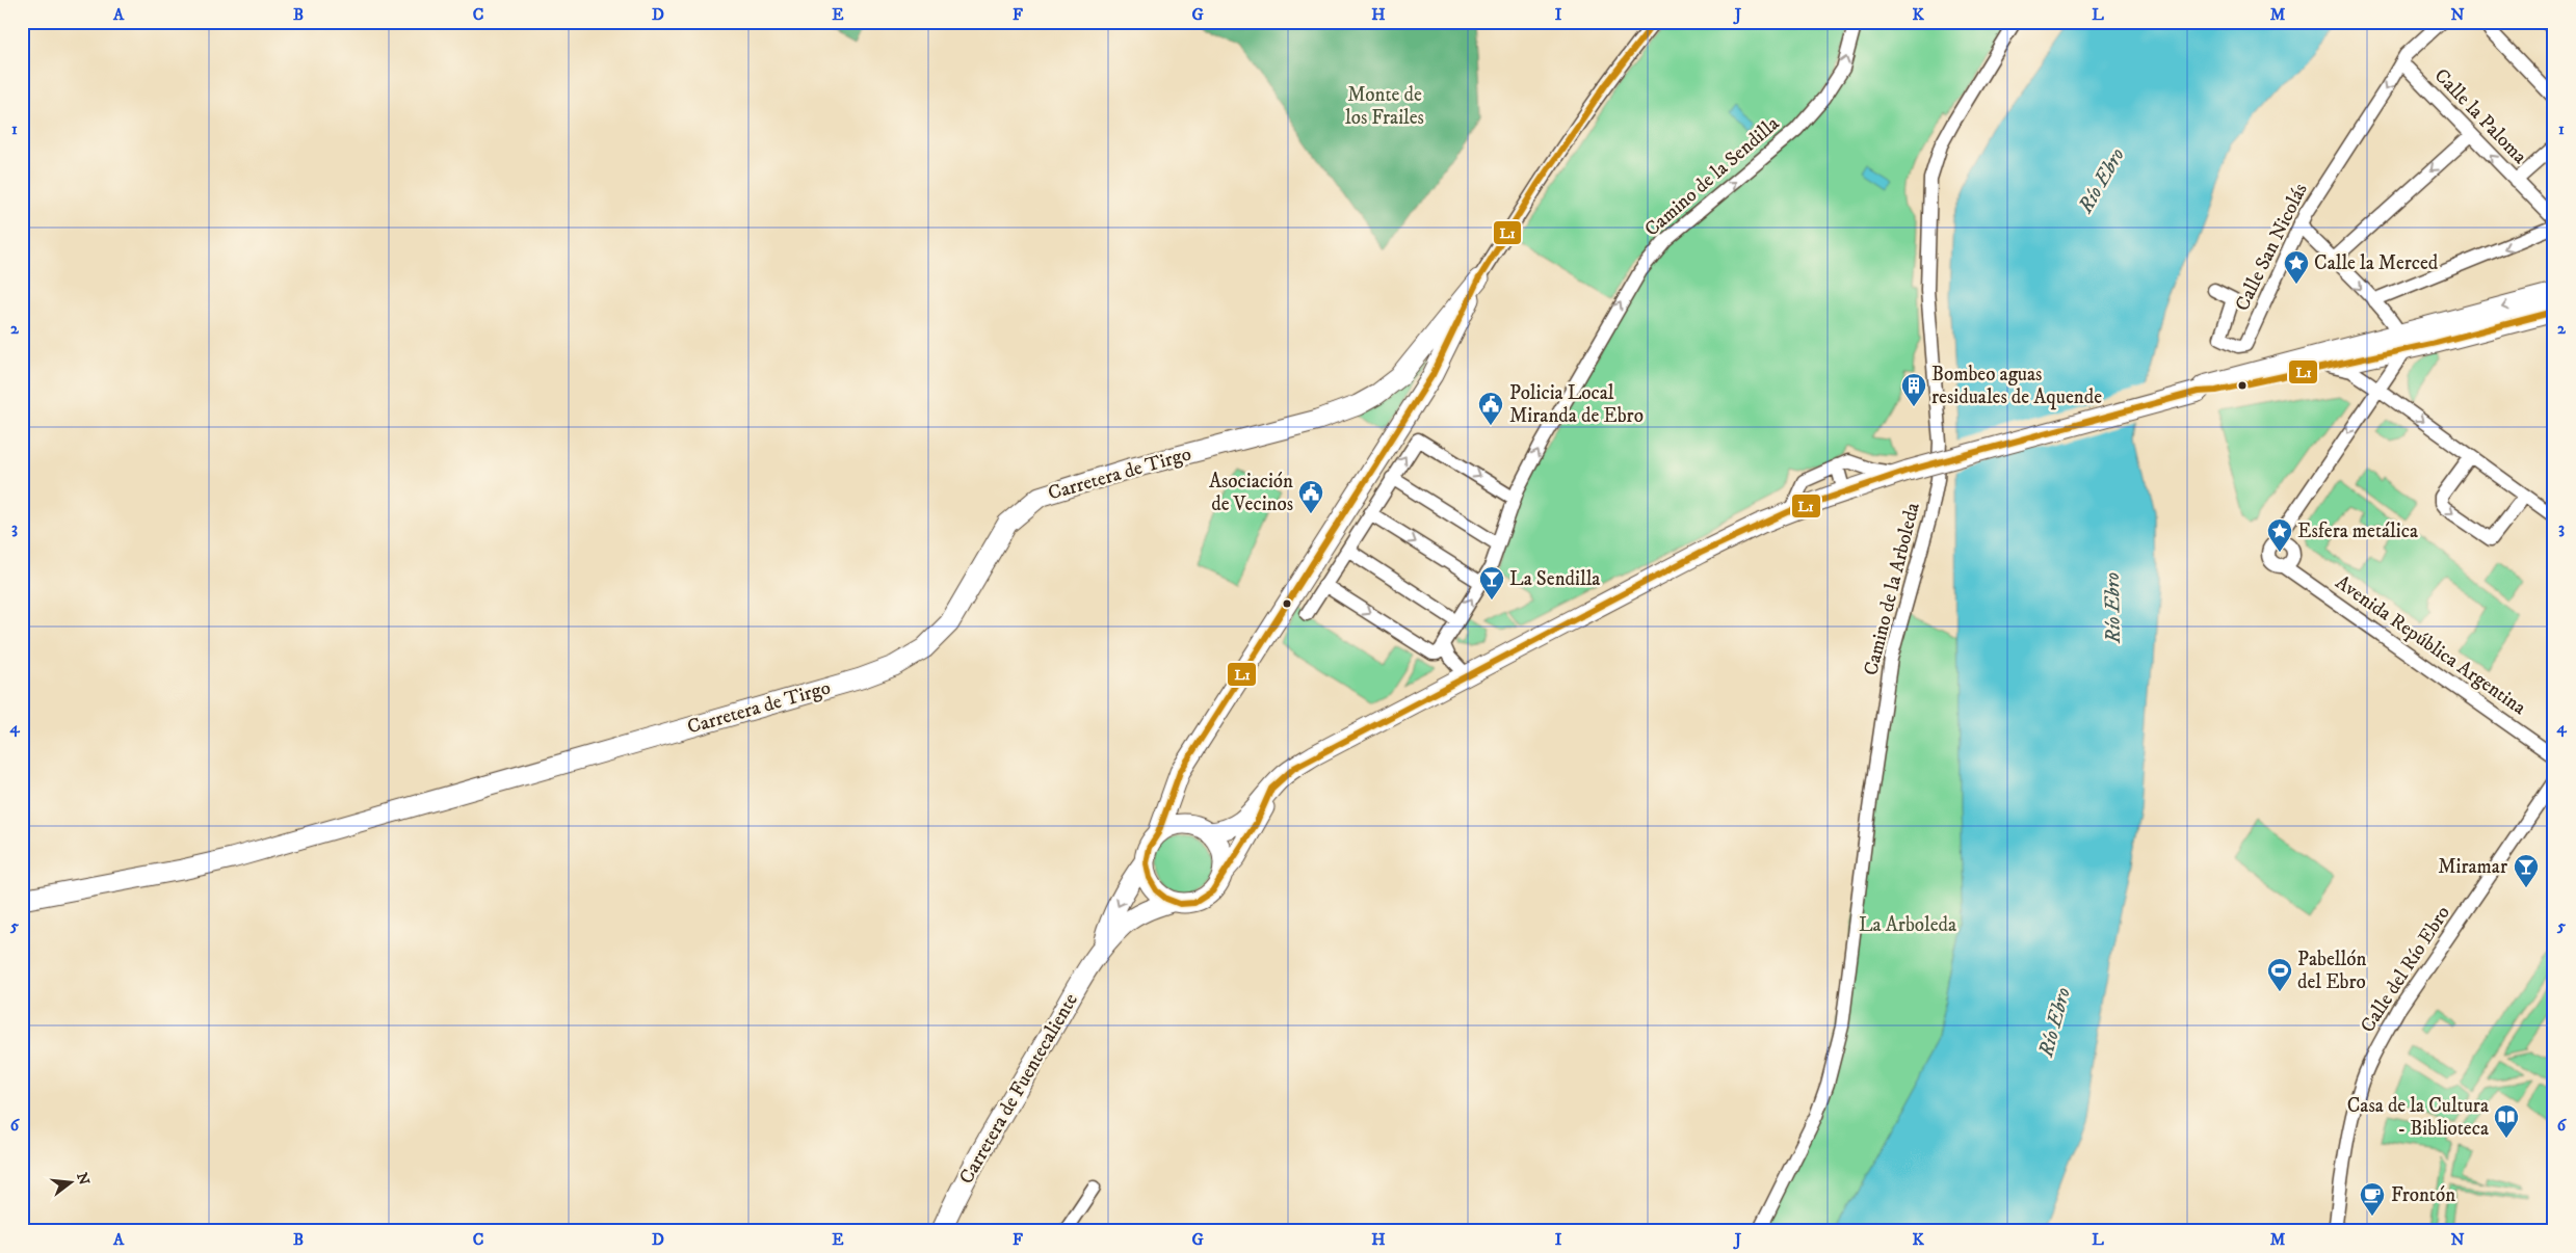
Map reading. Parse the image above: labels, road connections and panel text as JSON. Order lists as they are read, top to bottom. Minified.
{"streets":{"main road":["Carretera de Tirgo","Carretera de Fuentecaliente"],"street":["Calle la Paloma","Camino de la Sendilla","Calle San Nicolás","Camino de la Arboleda","Avenida República Argentina","Calle del Río Ebro"]},"crossings":[["Calle la Paloma","Calle San Nicolás"]],"one_way":["Camino de la Sendilla"],"water":["Río Ebro"],"parks":["Monte de los Frailes","La Arboleda"],"places":{"place":["Calle la Merced","Esfera metálica"],"building":["Bombeo aguas residuales de Aquende"],"public building":["Policia Local Miranda de Ebro","Asociación de Vecinos"],"bar":["La Sendilla","Miramar"],"sports":["Pabellón del Ebro"],"library":["Casa de la Cultura - Biblioteca"],"cafe":["Frontón"]},"lines":["transit line L1"],"north":"right","grid":{"columns":["A","B","C","D","E","F","G","H","I","J","K","L","M","N"],"rows":["1","2","3","4","5","6"]}}
